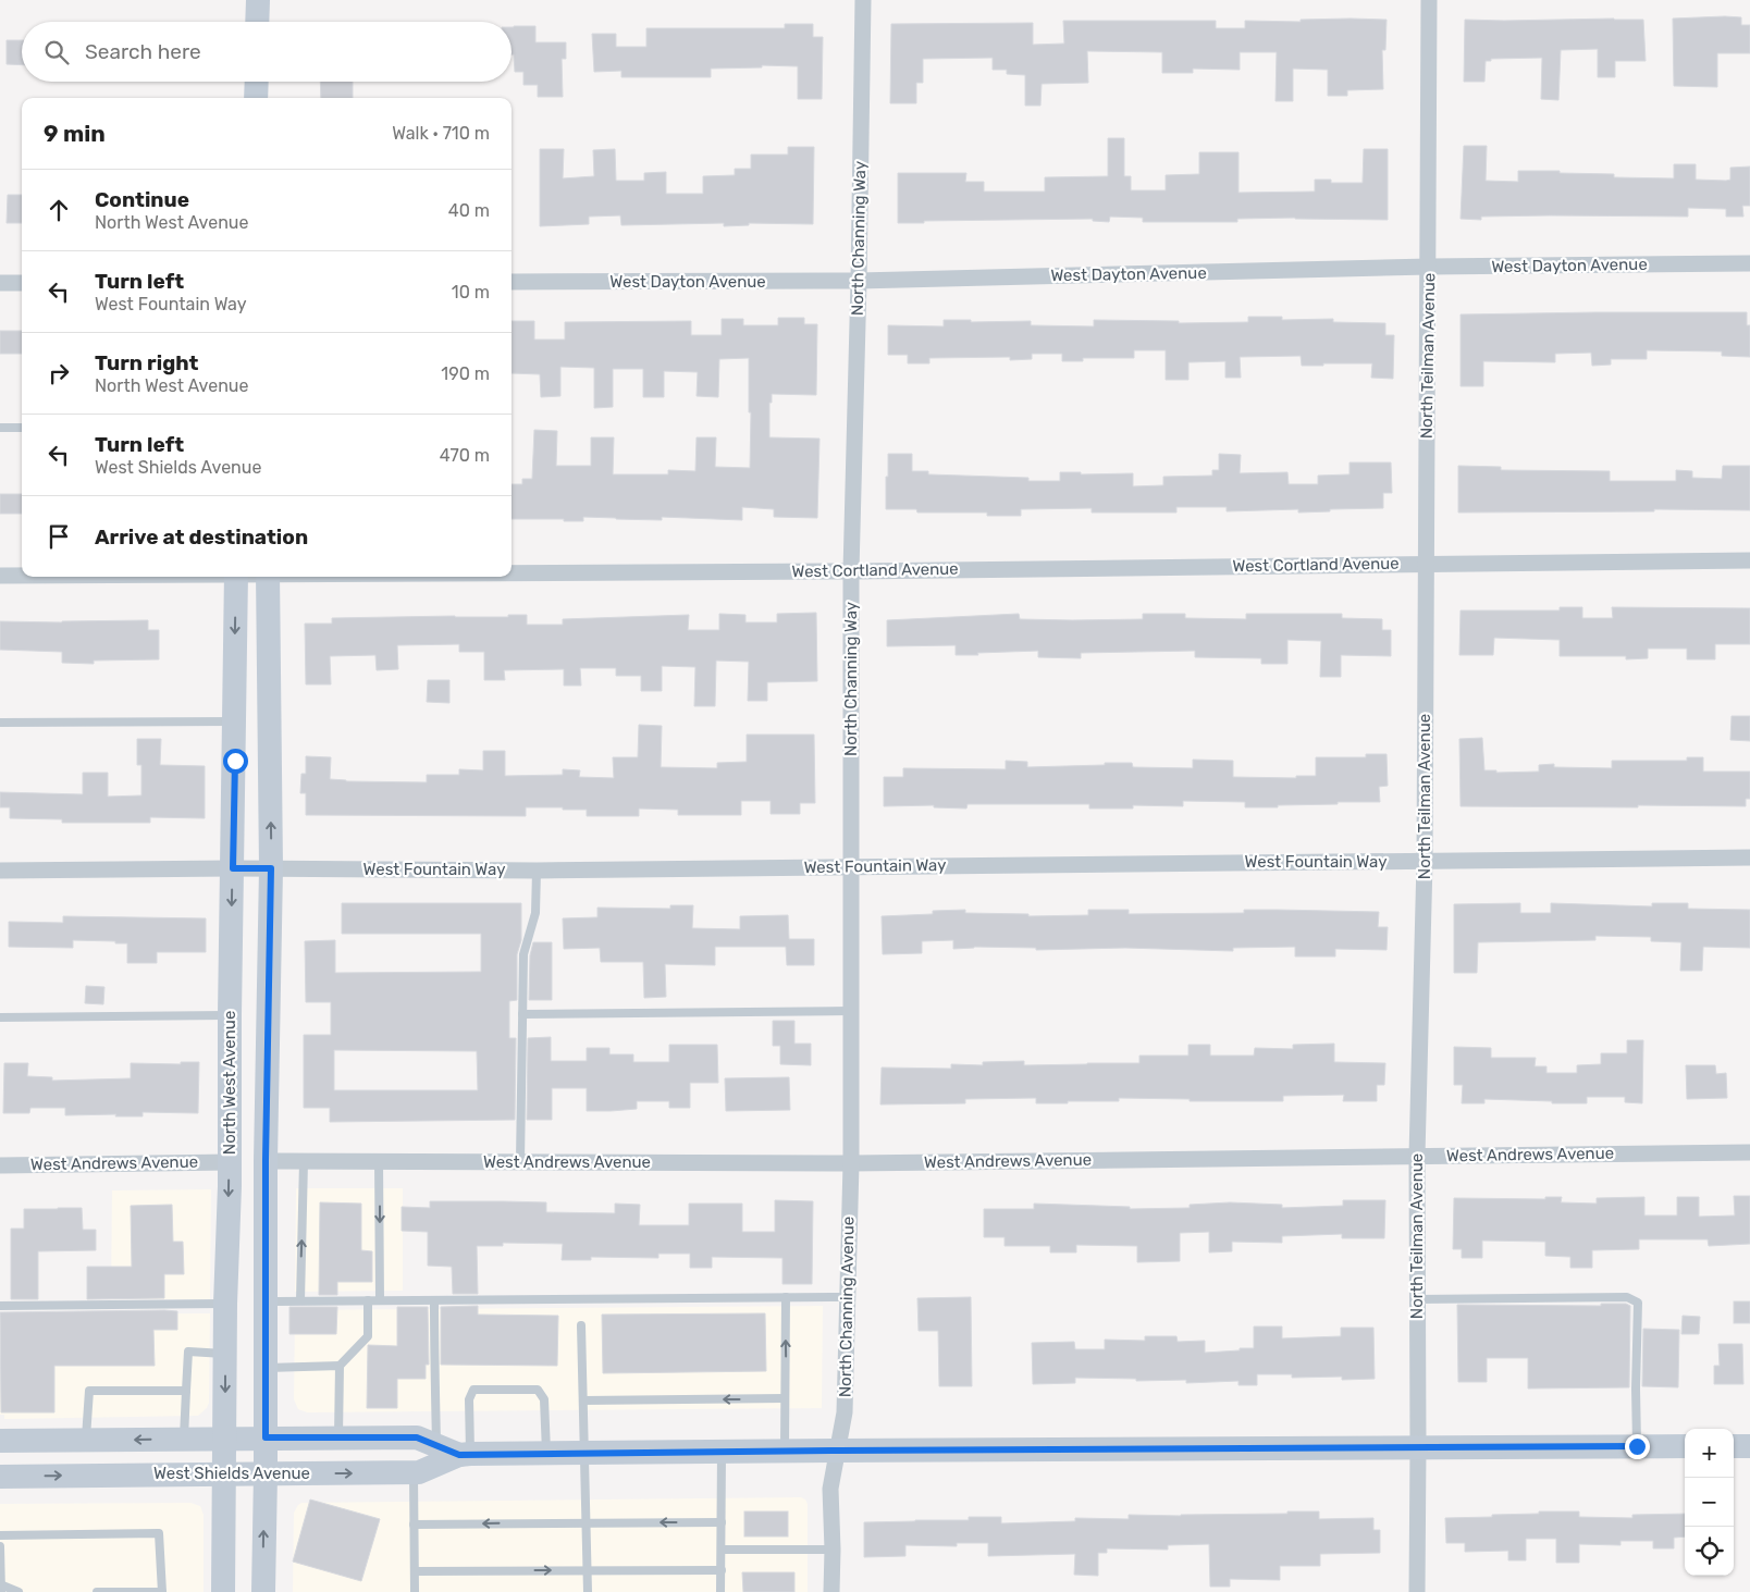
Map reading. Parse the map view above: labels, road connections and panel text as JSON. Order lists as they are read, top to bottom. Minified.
{"streets":{"main road":["North West Avenue","West Shields Avenue"],"street":["North Channing Way","West Dayton Avenue","North Teilman Avenue","West Cortland Avenue","West Fountain Way","West Andrews Avenue","North Channing Avenue"]},"crossings":[["North Channing Way","West Dayton Avenue"],["North Channing Way","West Cortland Avenue"],["North Channing Way","West Fountain Way"],["North Channing Way","West Andrews Avenue"],["North Channing Way","North Channing Avenue"],["West Dayton Avenue","North Teilman Avenue"],["North Teilman Avenue","West Cortland Avenue"],["North Teilman Avenue","West Fountain Way"],["North Teilman Avenue","West Andrews Avenue"],["North Teilman Avenue","West Shields Avenue"],["West Fountain Way","North West Avenue"],["North West Avenue","West Andrews Avenue"],["North West Avenue","West Shields Avenue"],["West Andrews Avenue","North Channing Avenue"],["North Channing Avenue","West Shields Avenue"]],"page":{"search":"Search here","heading":["9 min","Walk · 710 m"],"list":[["Continue","North West Avenue","40 m"],["Turn left","West Fountain Way","10 m"],["Turn right","North West Avenue","190 m"],["Turn left","West Shields Avenue","470 m"],"Arrive at destination"],"map_buttons":["+","−"]}}
